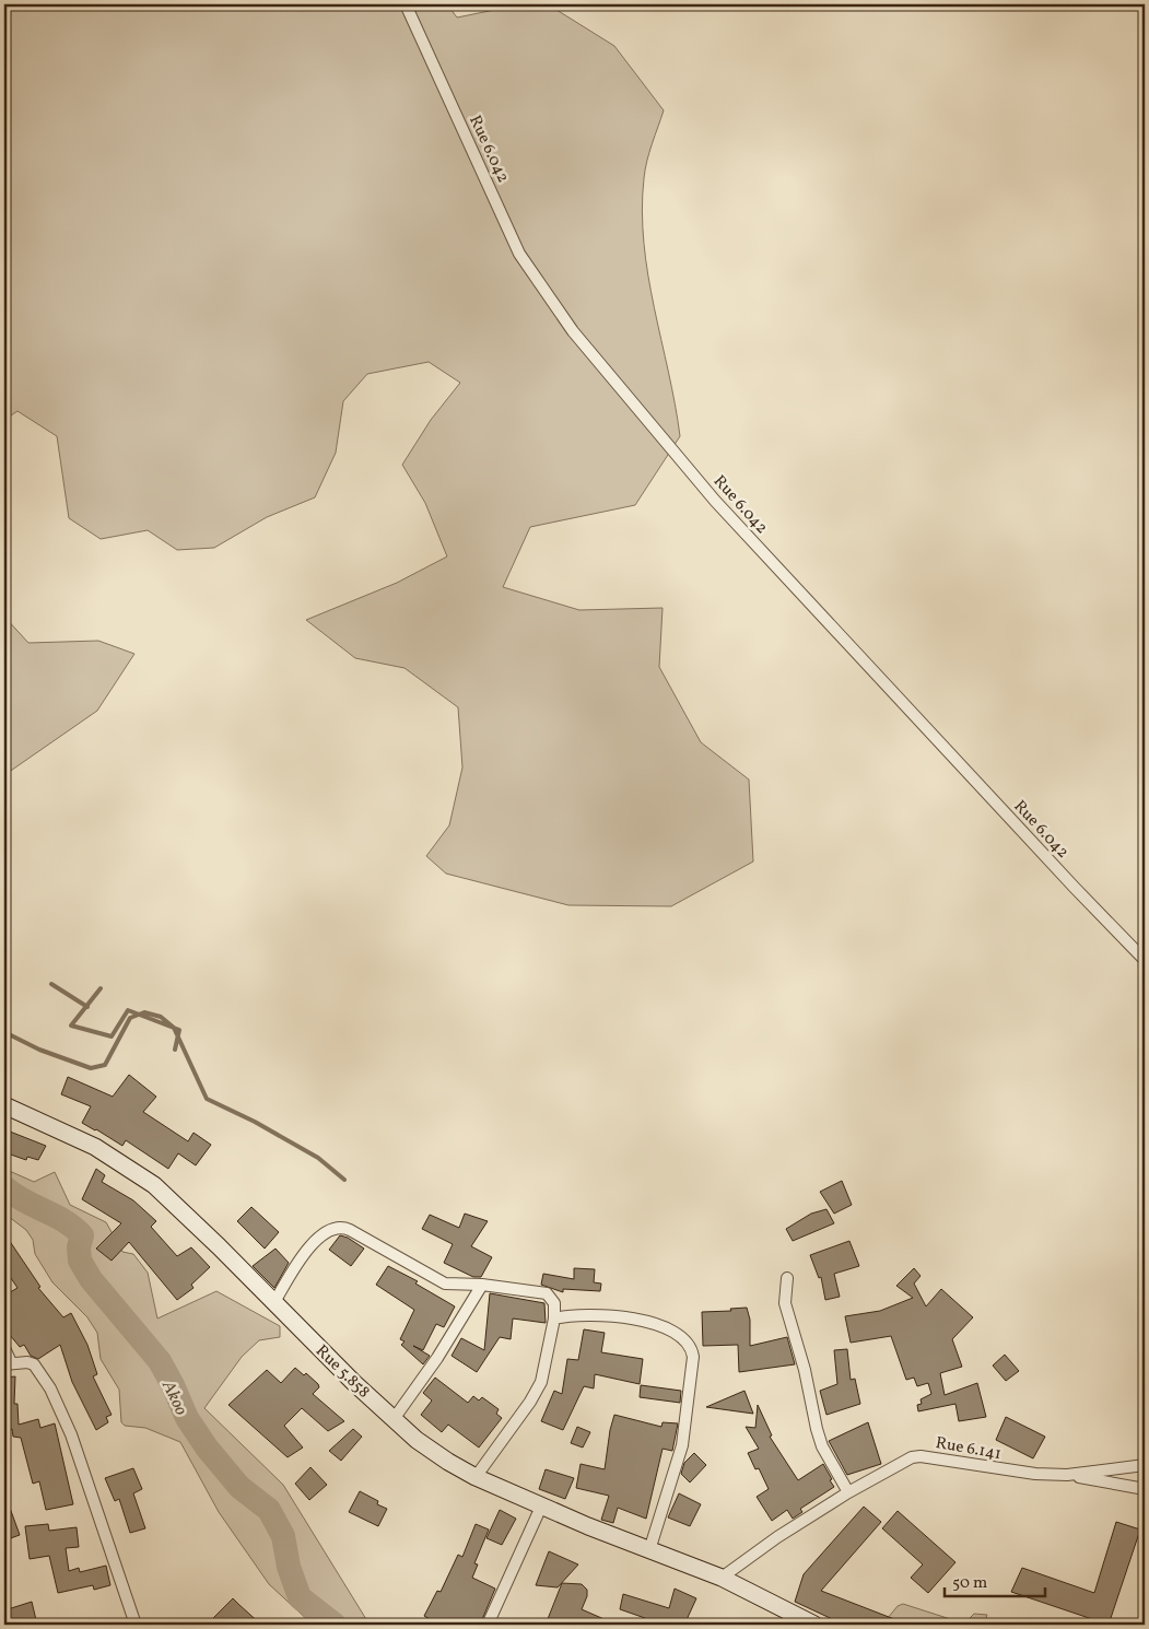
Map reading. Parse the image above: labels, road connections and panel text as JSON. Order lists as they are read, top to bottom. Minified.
{"streets":{"street":["Rue 6.042","Rue 5.858","Rue 6.141"]},"crossings":[["Rue 5.858","Rue 6.141"]],"water":["Akoo"],"scale_bar":"50 m"}
